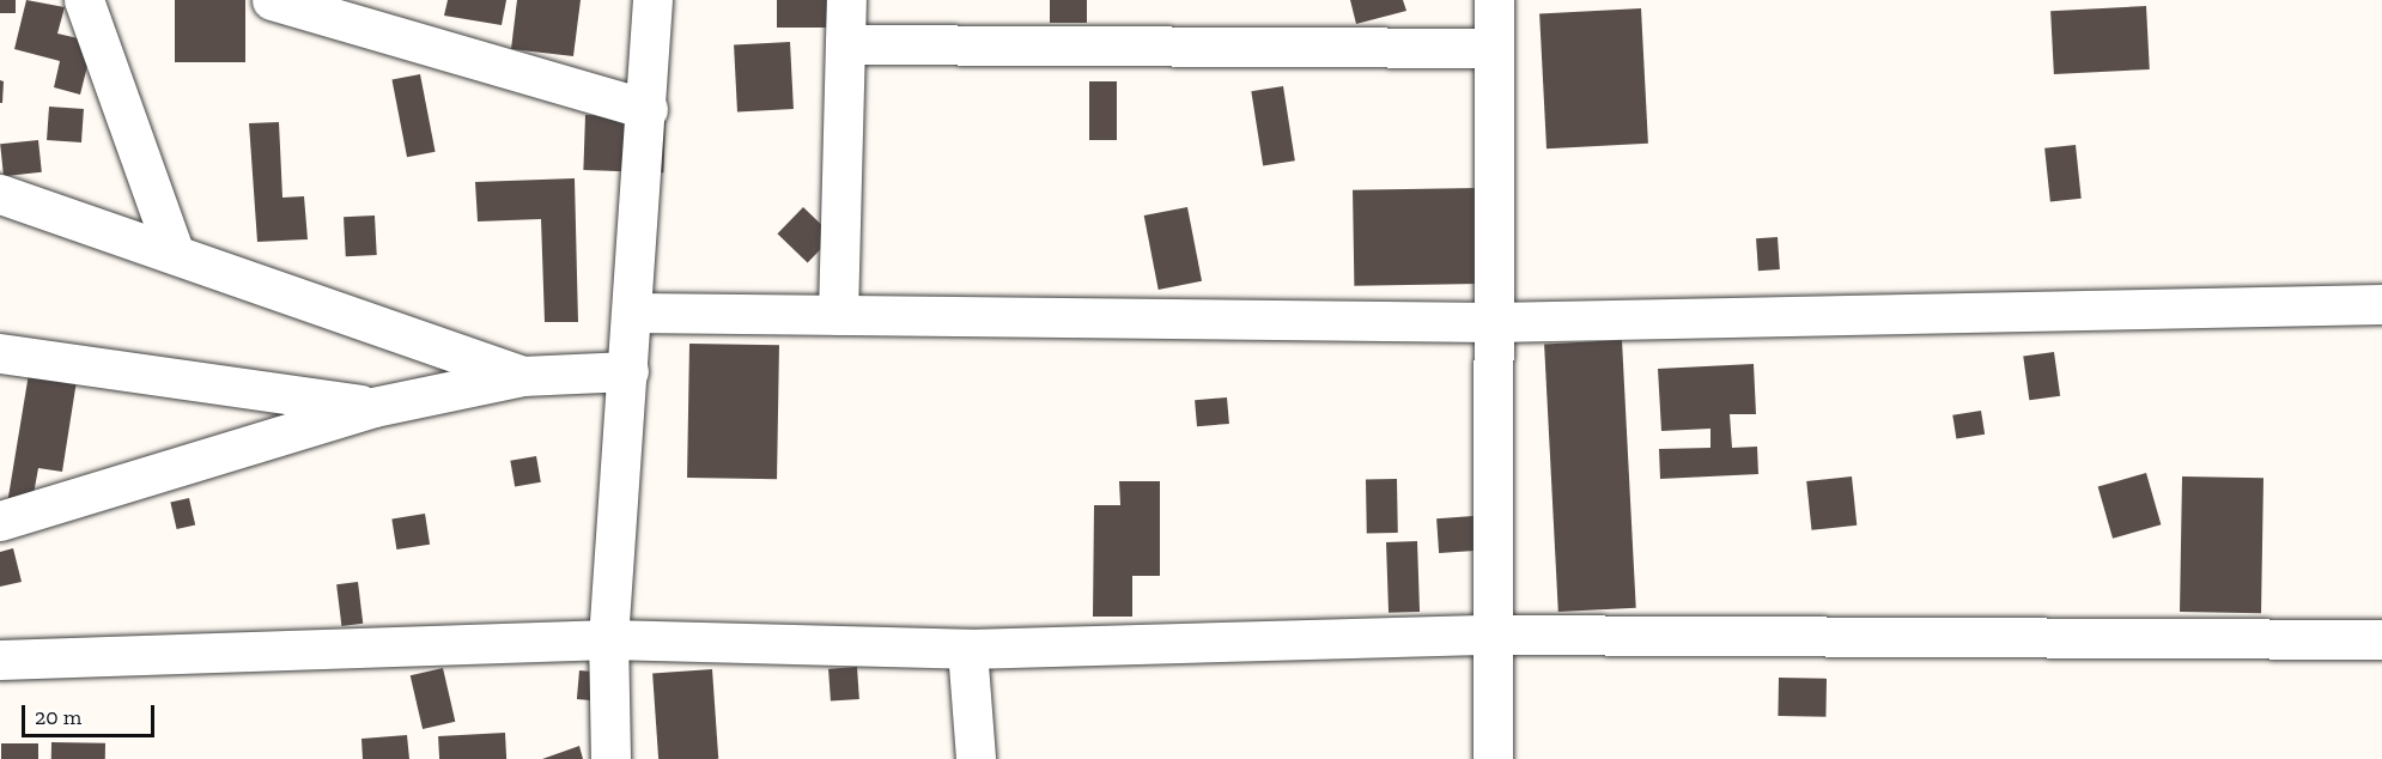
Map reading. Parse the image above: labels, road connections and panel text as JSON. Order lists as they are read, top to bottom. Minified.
{"scale_bar":"20 m"}
